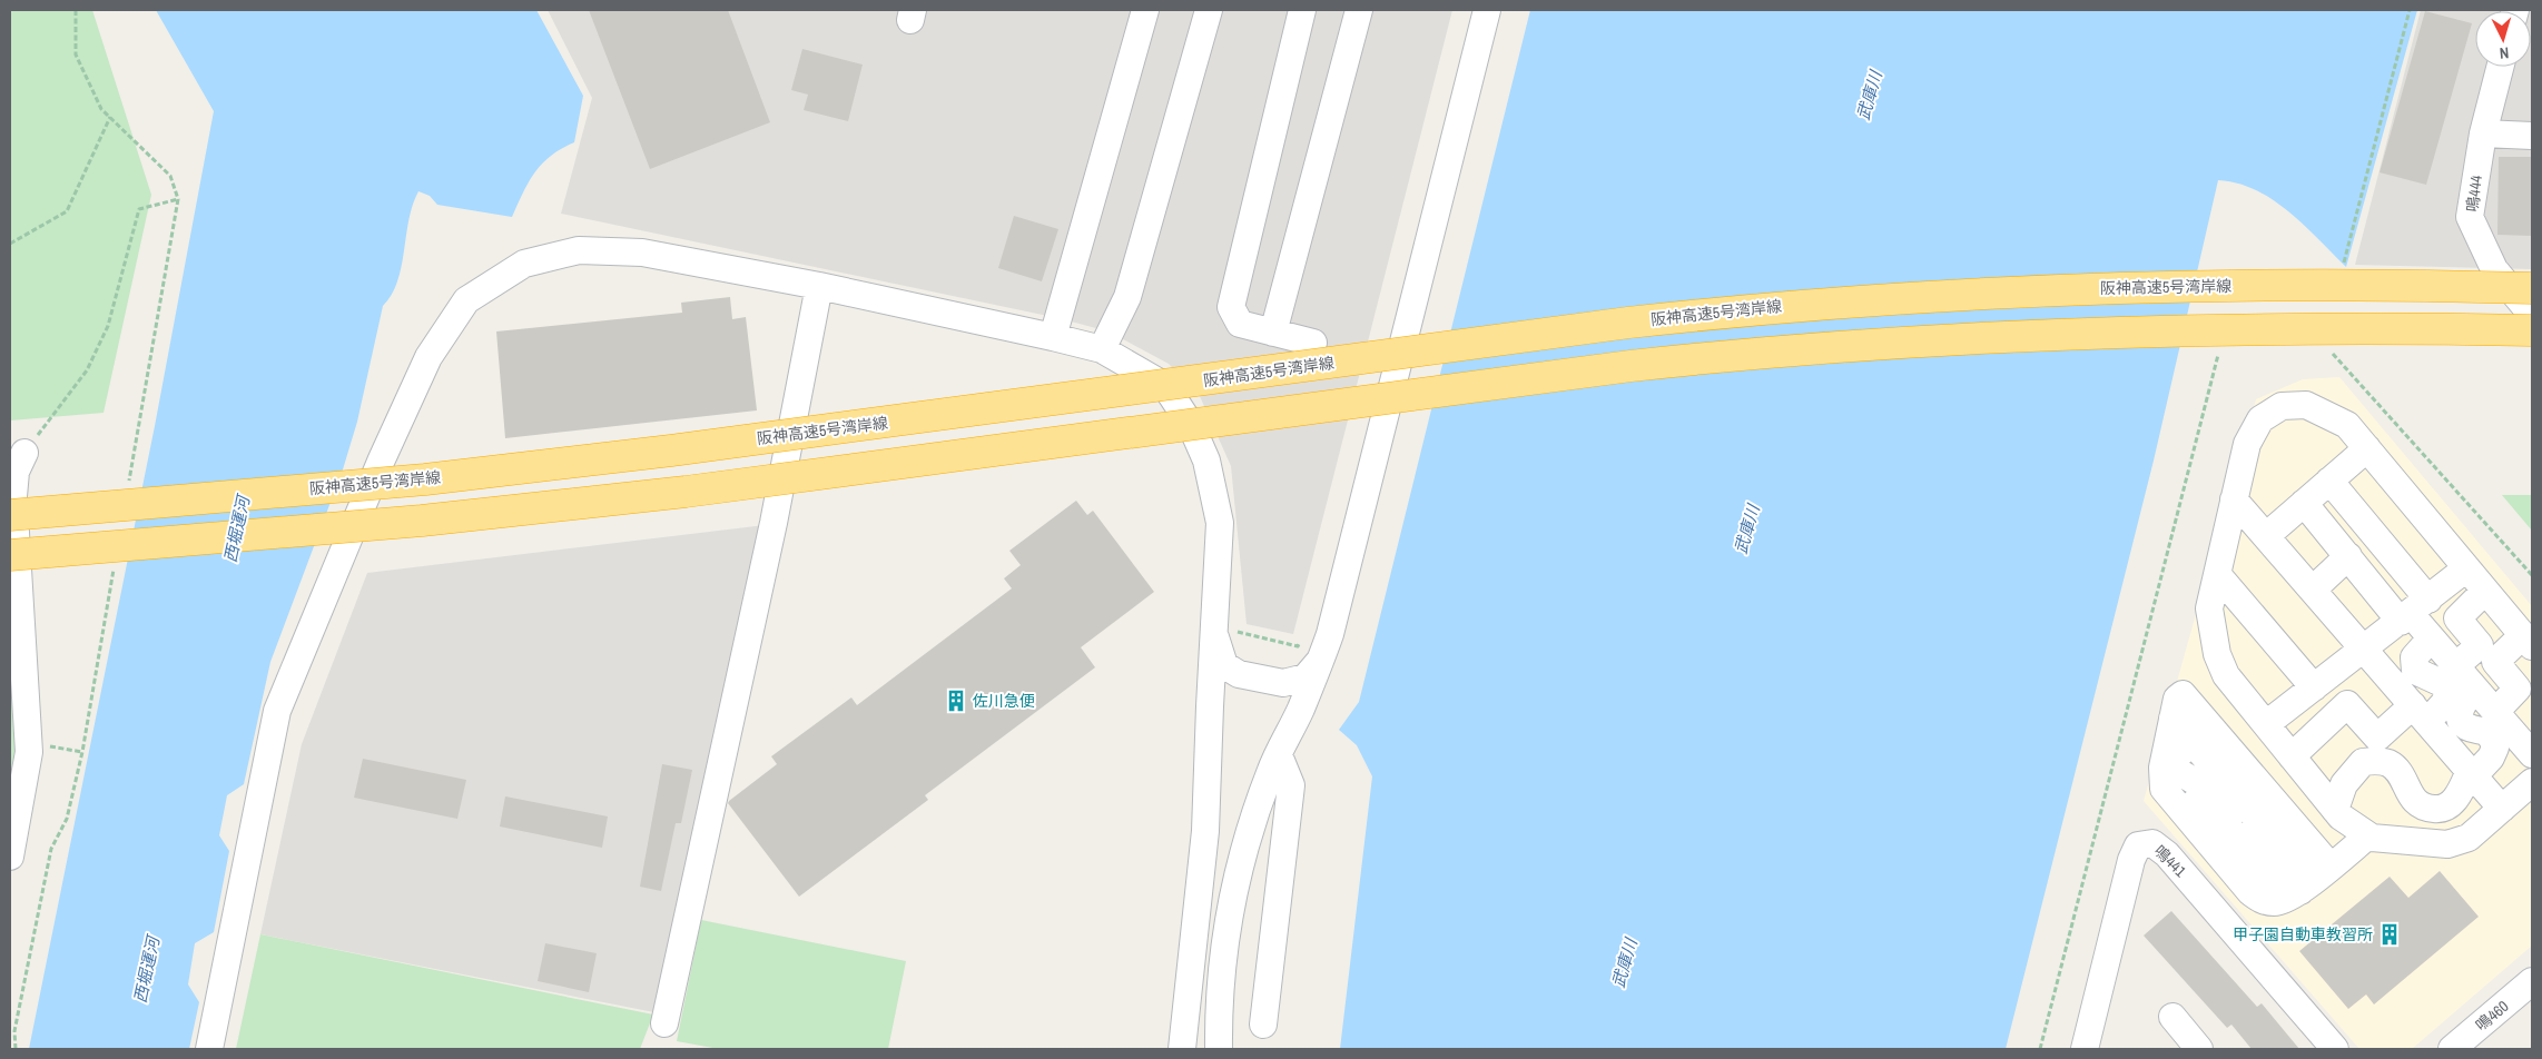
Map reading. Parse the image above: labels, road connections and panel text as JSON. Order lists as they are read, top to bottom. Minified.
{"streets":{"highway":["阪神高速5号湾岸線"],"street":["鳴444","鳴441","鳴460"]},"water":["武庫川","西堀運河"],"places":{"building":["佐川急便","甲子園自動車教習所"]},"north":"bottom"}
